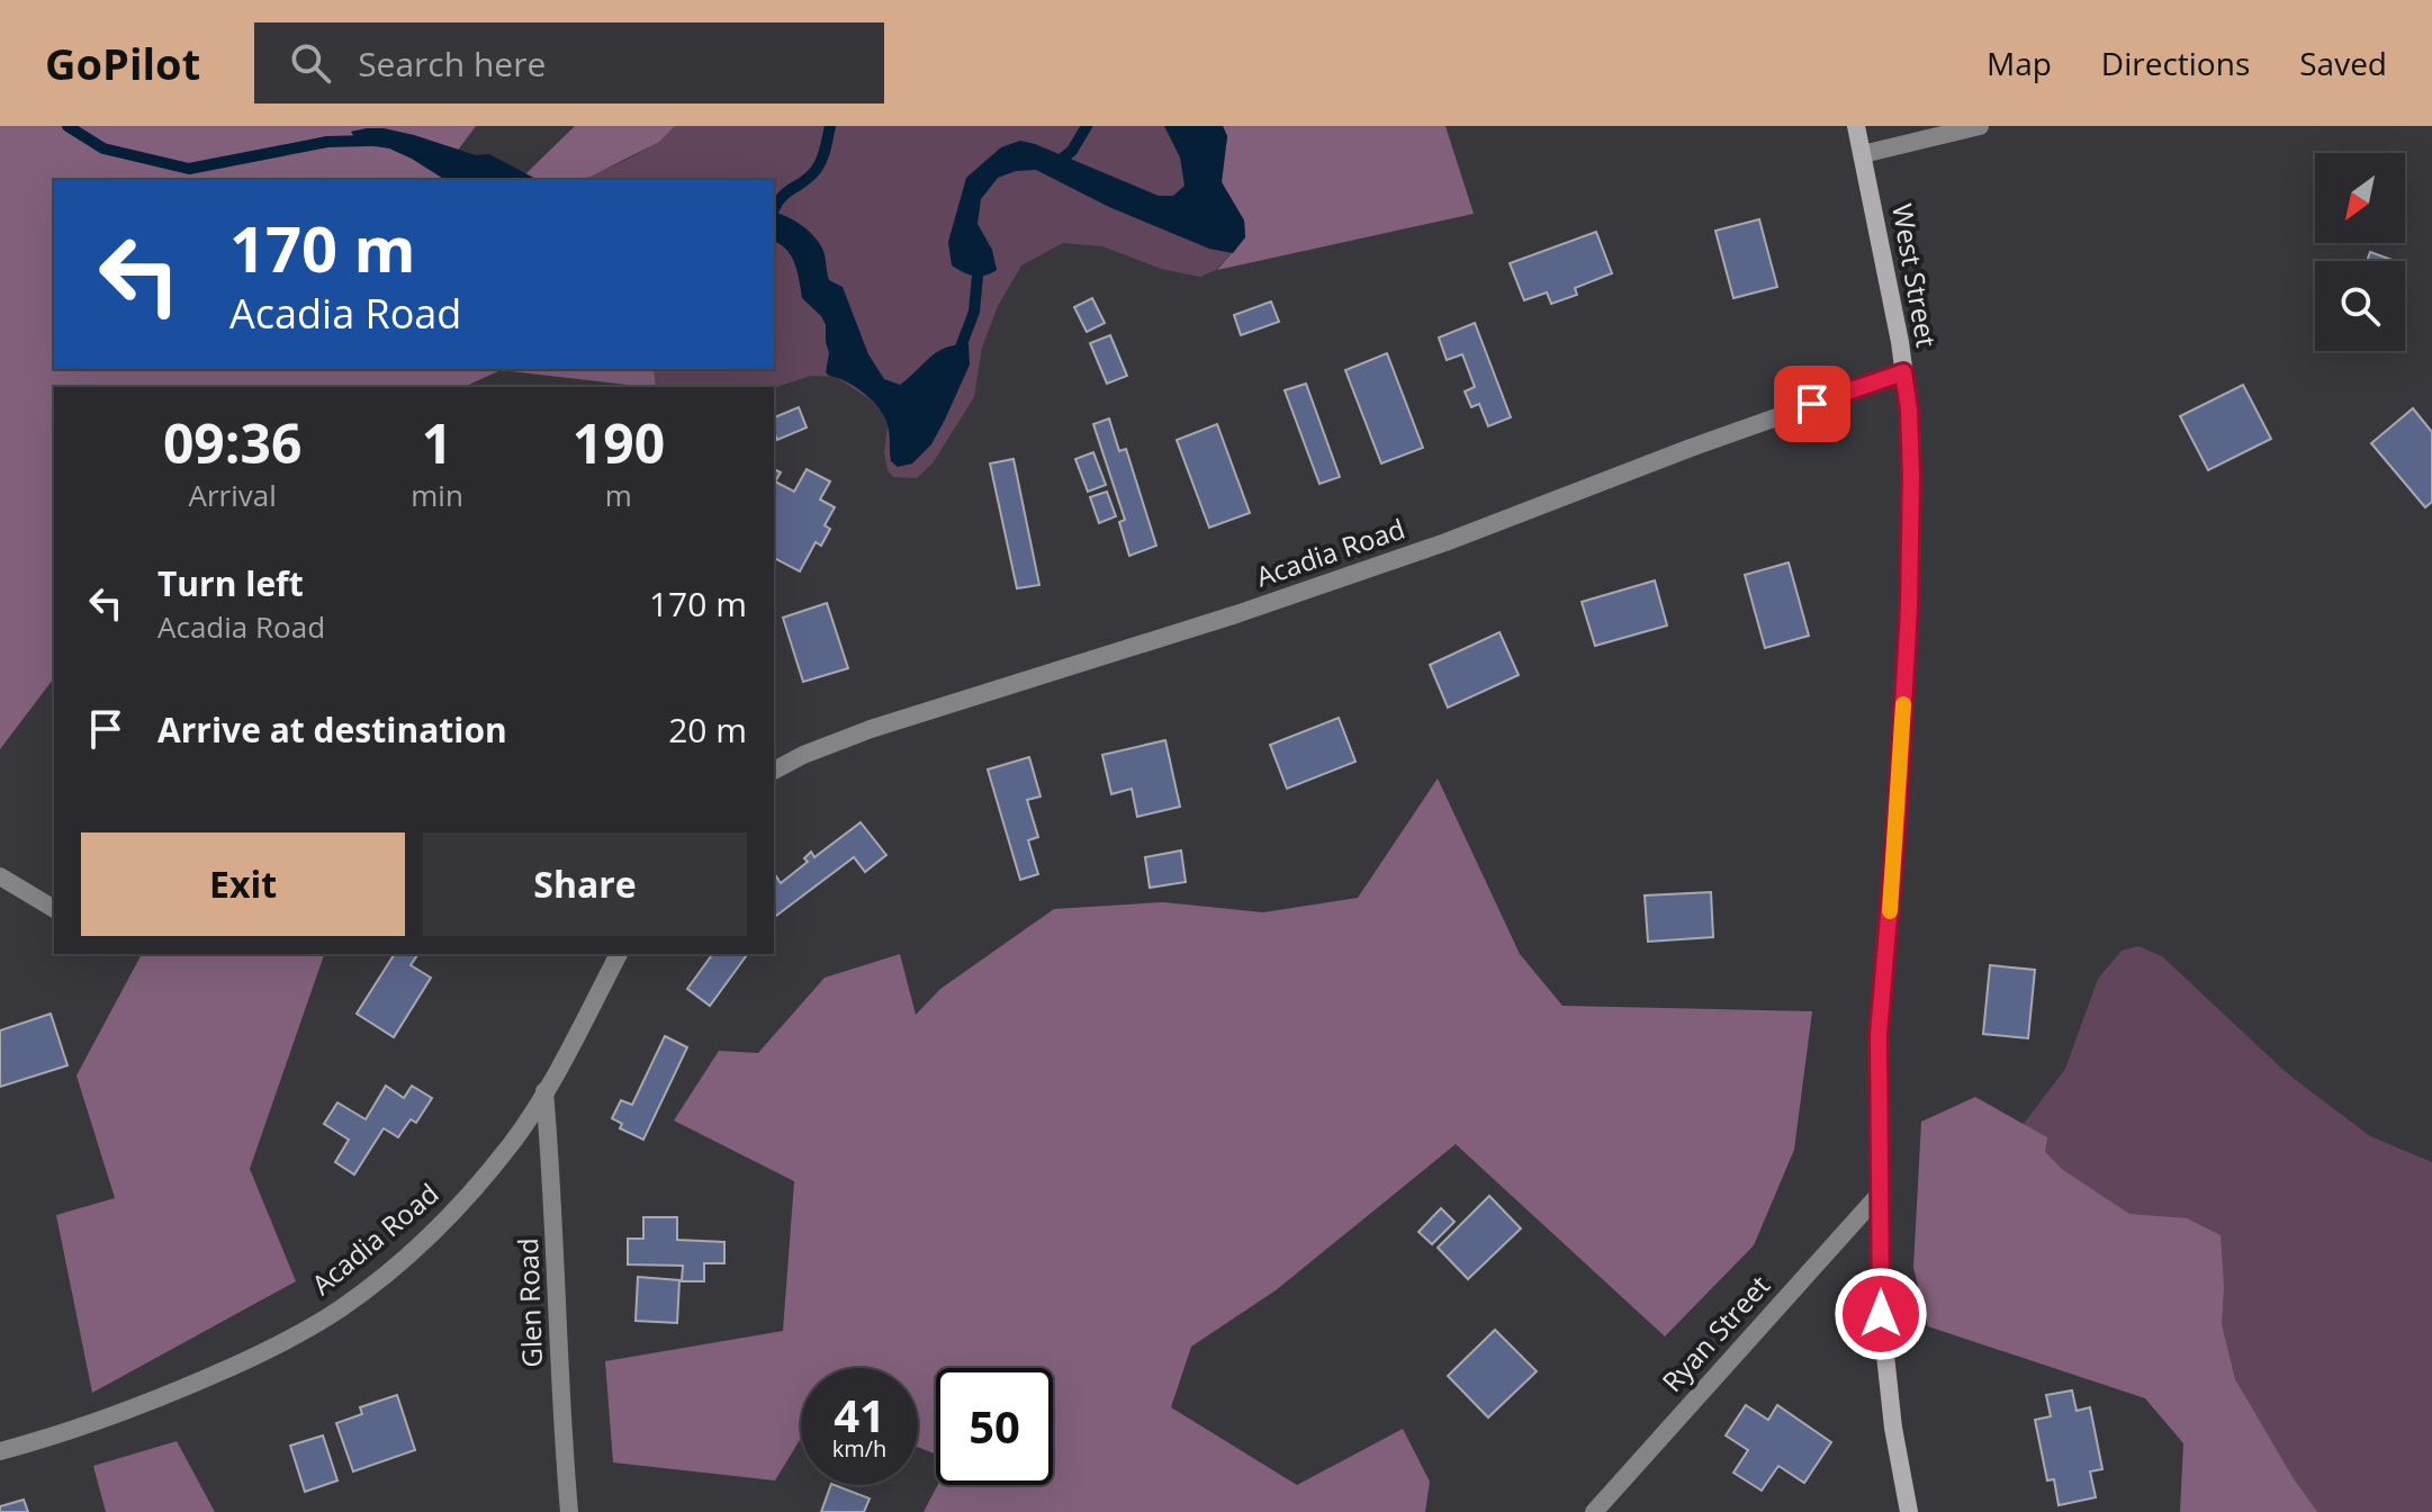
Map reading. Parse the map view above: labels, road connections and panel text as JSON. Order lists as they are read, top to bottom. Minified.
{"streets":{"main road":["West Street"],"street":["Acadia Road","Glen Road","Ryan Street"]},"crossings":[["West Street","Acadia Road"],["West Street","Ryan Street"],["Acadia Road","Glen Road"]],"north":"bottom left","page":{"header":"GoPilot","search":"Search here","nav":["Map","Directions","Saved"],"turn":["170 m","Acadia Road"],"eta":["09:36","Arrival","1","min","190","m"],"list":[{"name":"Turn left","note":"Acadia Road","value":"170 m"},{"name":"Arrive at destination","value":"20 m"}],"buttons":["Exit","Share"],"speed":"41 km/h","limit":"50"}}
